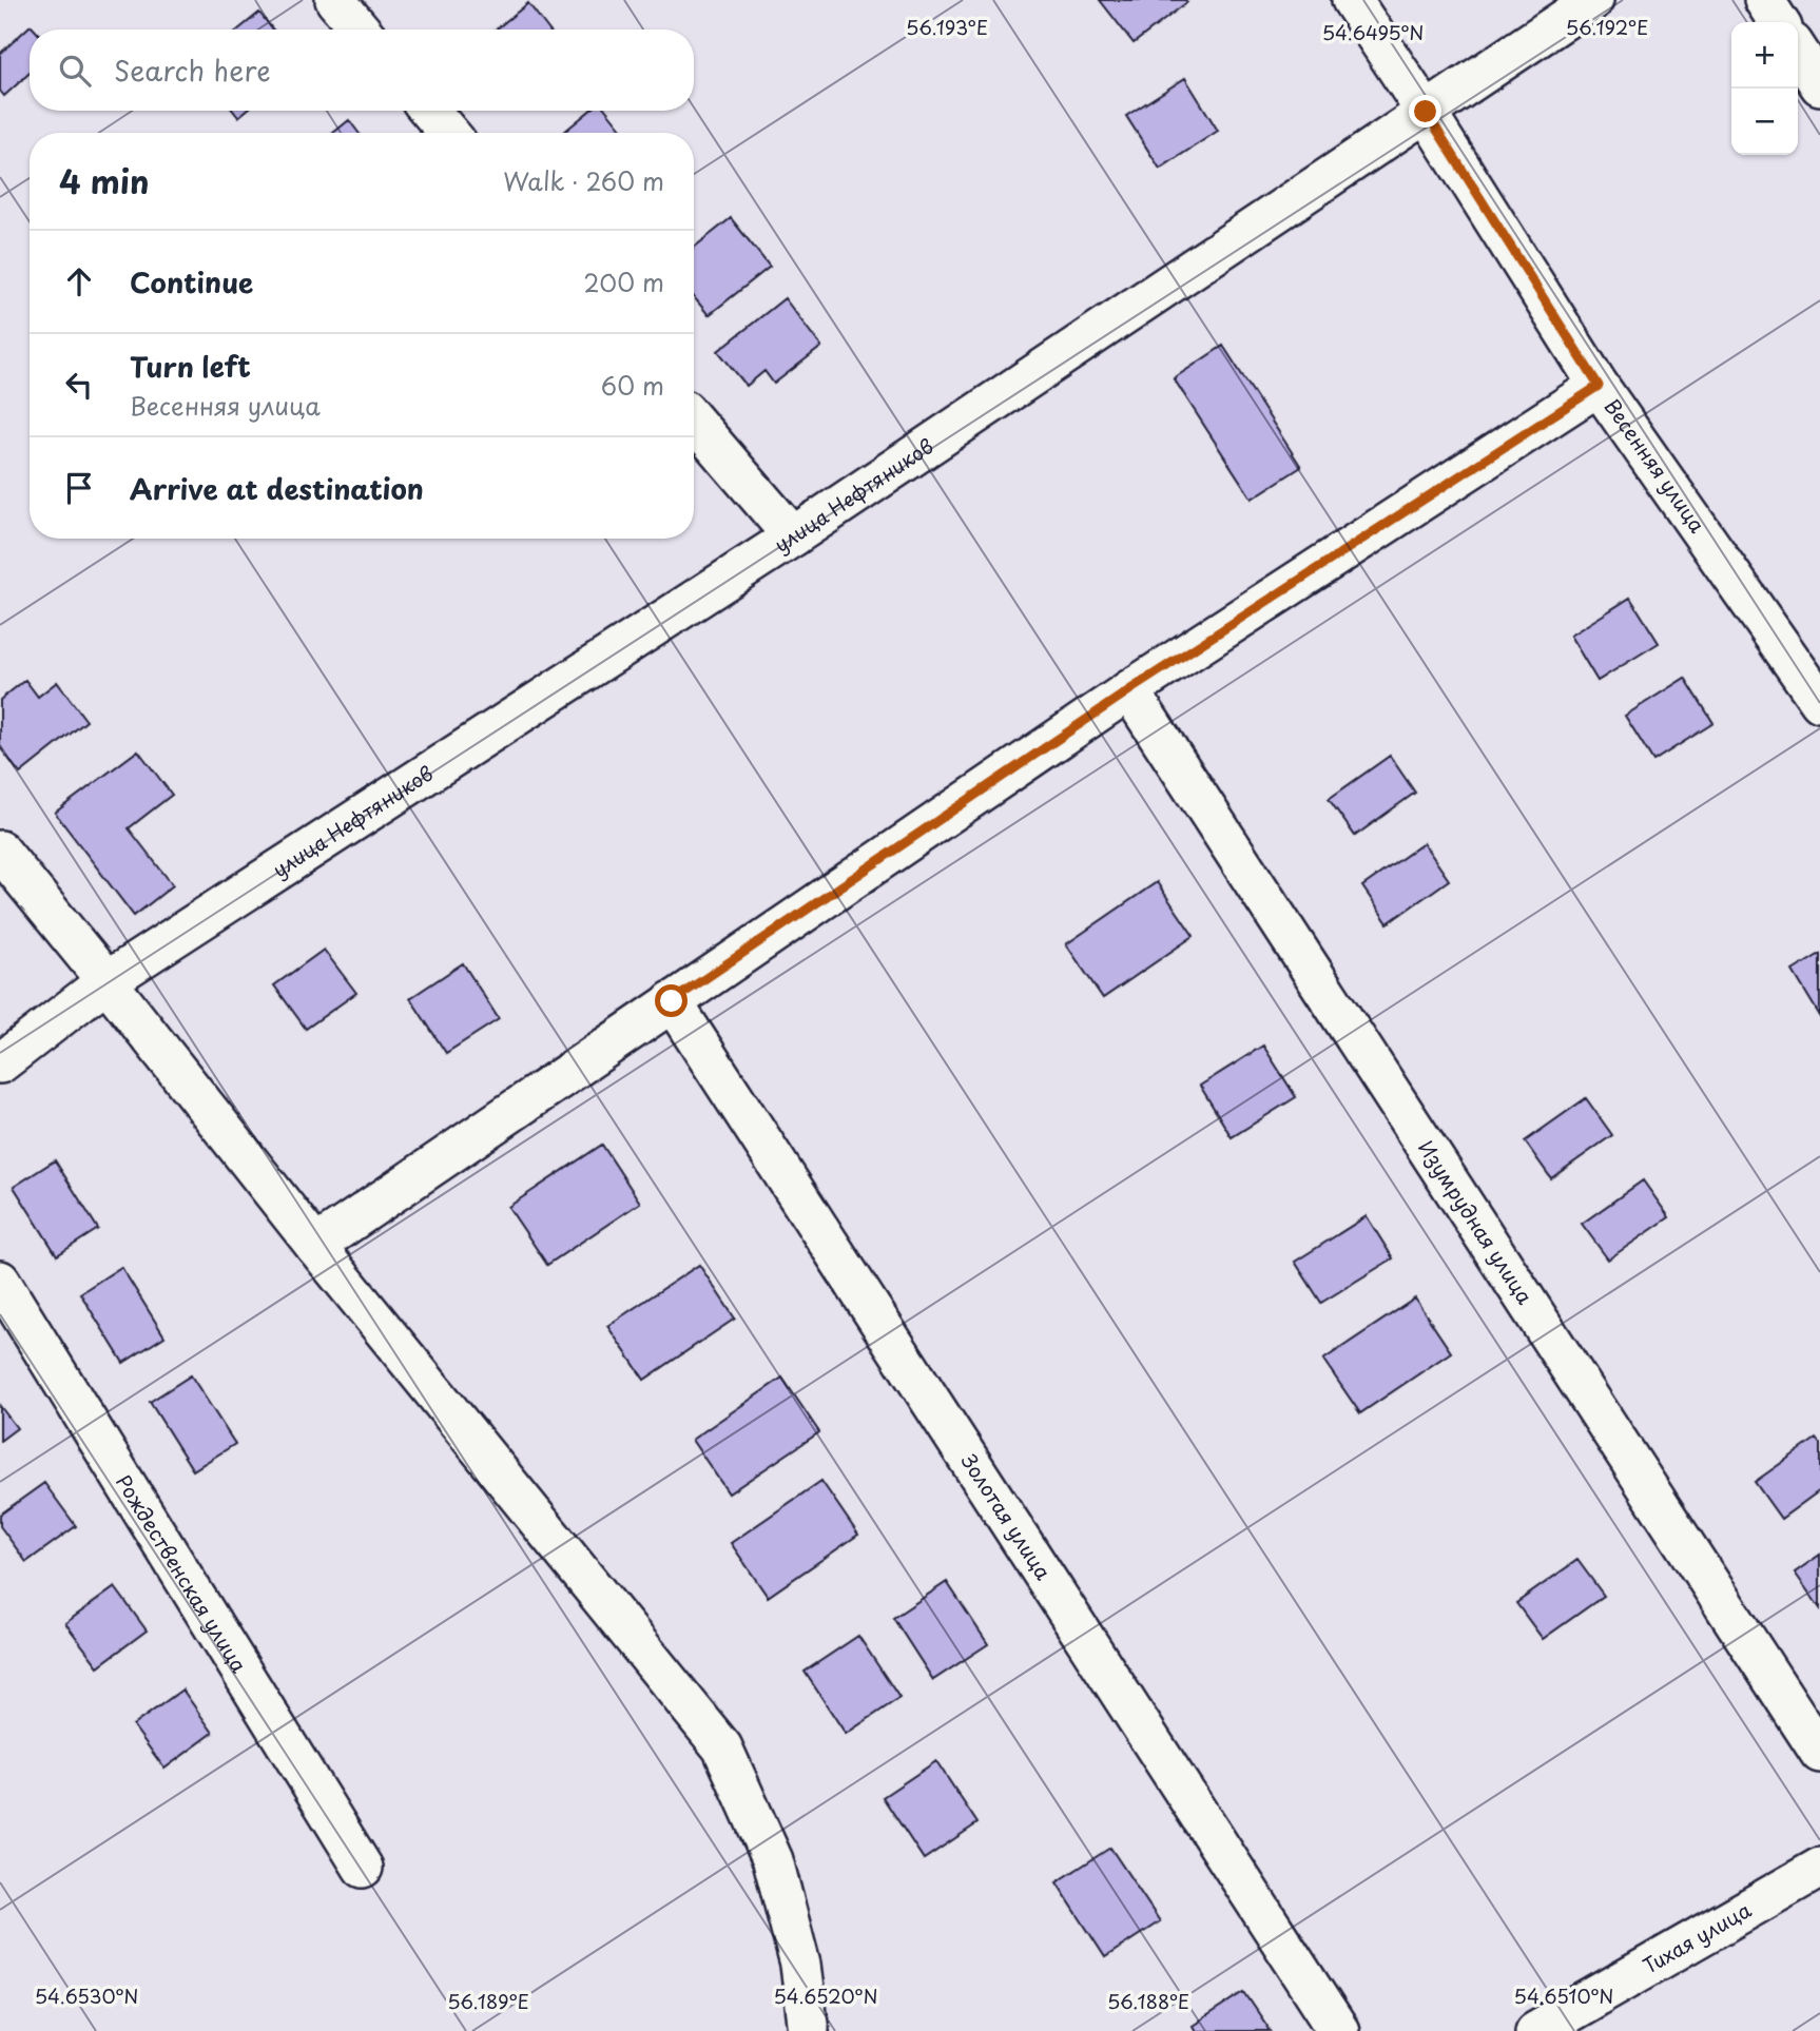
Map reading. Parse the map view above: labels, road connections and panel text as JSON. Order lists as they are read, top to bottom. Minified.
{"streets":{"street":["Весенняя улица","улица Нефтяников","Изумрудная улица","Золотая улица","Рождественская улица","Тихая улица"]},"crossings":[["Весенняя улица","улица Нефтяников"]],"page":{"map_buttons":["+","−"],"search":"Search here","heading":["4 min","Walk · 260 m"],"list":[["Continue","200 m"],["Turn left","Весенняя улица","60 m"],"Arrive at destination"]},"coordinates":["56.193°E","56.192°E","54.6495°N","54.6530°N","54.6520°N","54.6510°N","56.189°E","56.188°E"]}
